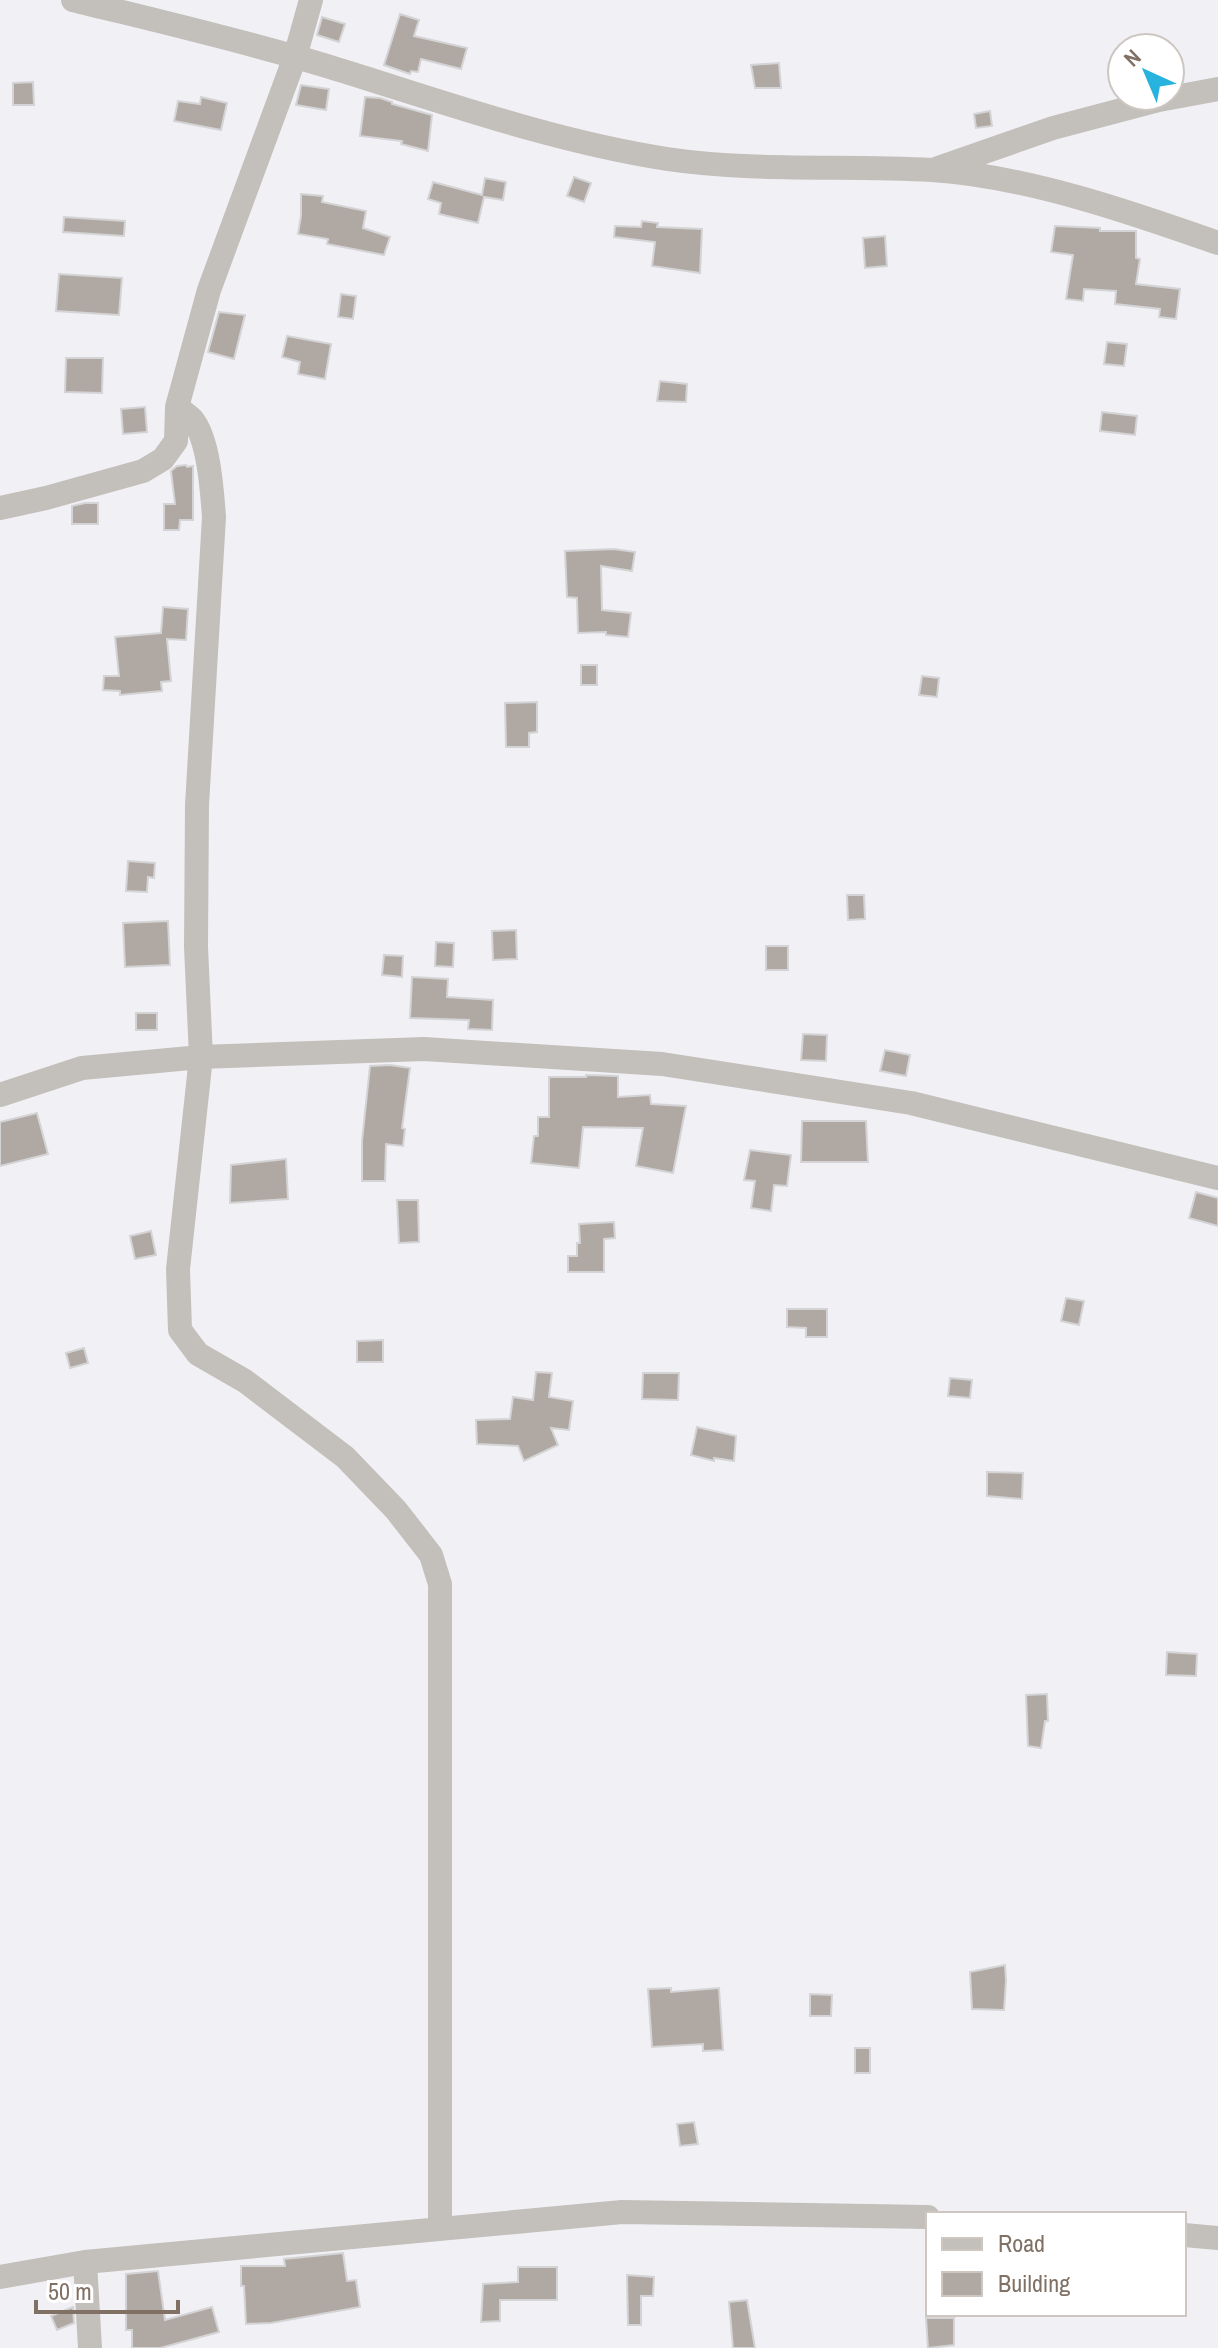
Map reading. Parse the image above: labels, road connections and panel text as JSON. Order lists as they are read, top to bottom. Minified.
{"legend":["Road","Building"],"scale_bar":"50 m","north":"top left"}
